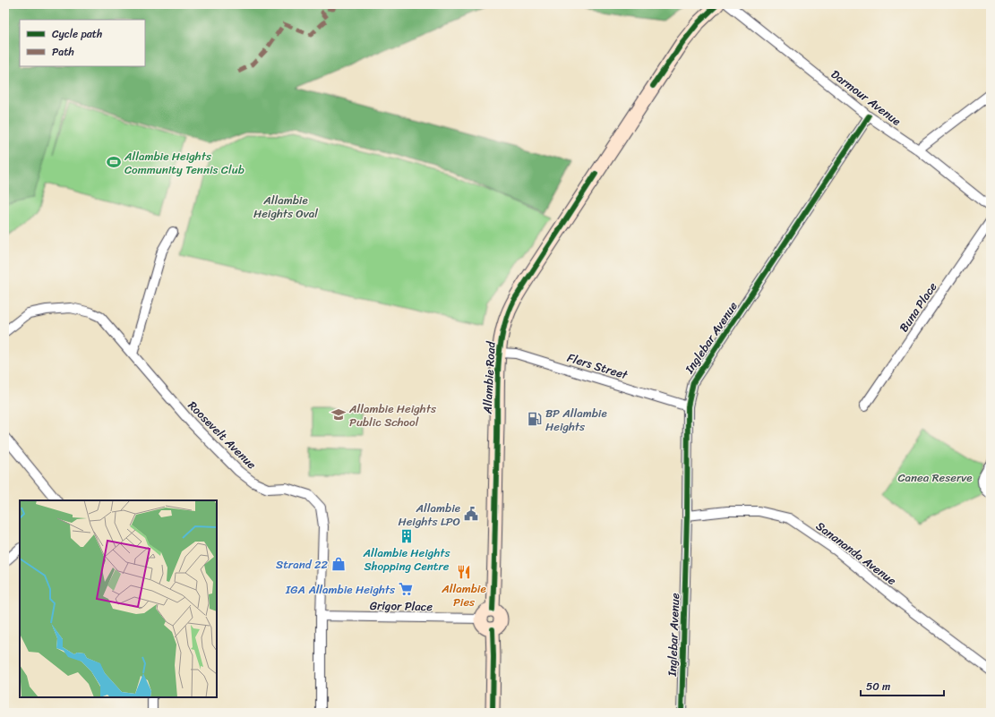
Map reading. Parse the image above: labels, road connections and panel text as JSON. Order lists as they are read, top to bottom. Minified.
{"streets":{"main road":["Allambie Road"],"street":["Darmour Avenue","Buna Place","Inglebar Avenue","Flers Street","Roosevelt Avenue","Sanananda Avenue","Grigor Place"]},"crossings":[["Darmour Avenue","Inglebar Avenue"],["Inglebar Avenue","Flers Street"],["Inglebar Avenue","Sanananda Avenue"],["Flers Street","Allambie Road"],["Allambie Road","Grigor Place"],["Roosevelt Avenue","Grigor Place"]],"parks":["Allambie Heights Oval","Canea Reserve"],"places":{"sports":["Allambie Heights Community Tennis Club"],"school or university":["Allambie Heights Public School"],"fuel station":["BP Allambie Heights"],"public building":["Allambie Heights LPO"],"building":["Allambie Heights Shopping Centre"],"shop":["Strand 22"],"restaurant":["Allambie Pies"],"supermarket":["IGA Allambie Heights"]},"legend":["Cycle path","Path"],"scale_bar":"50 m"}
